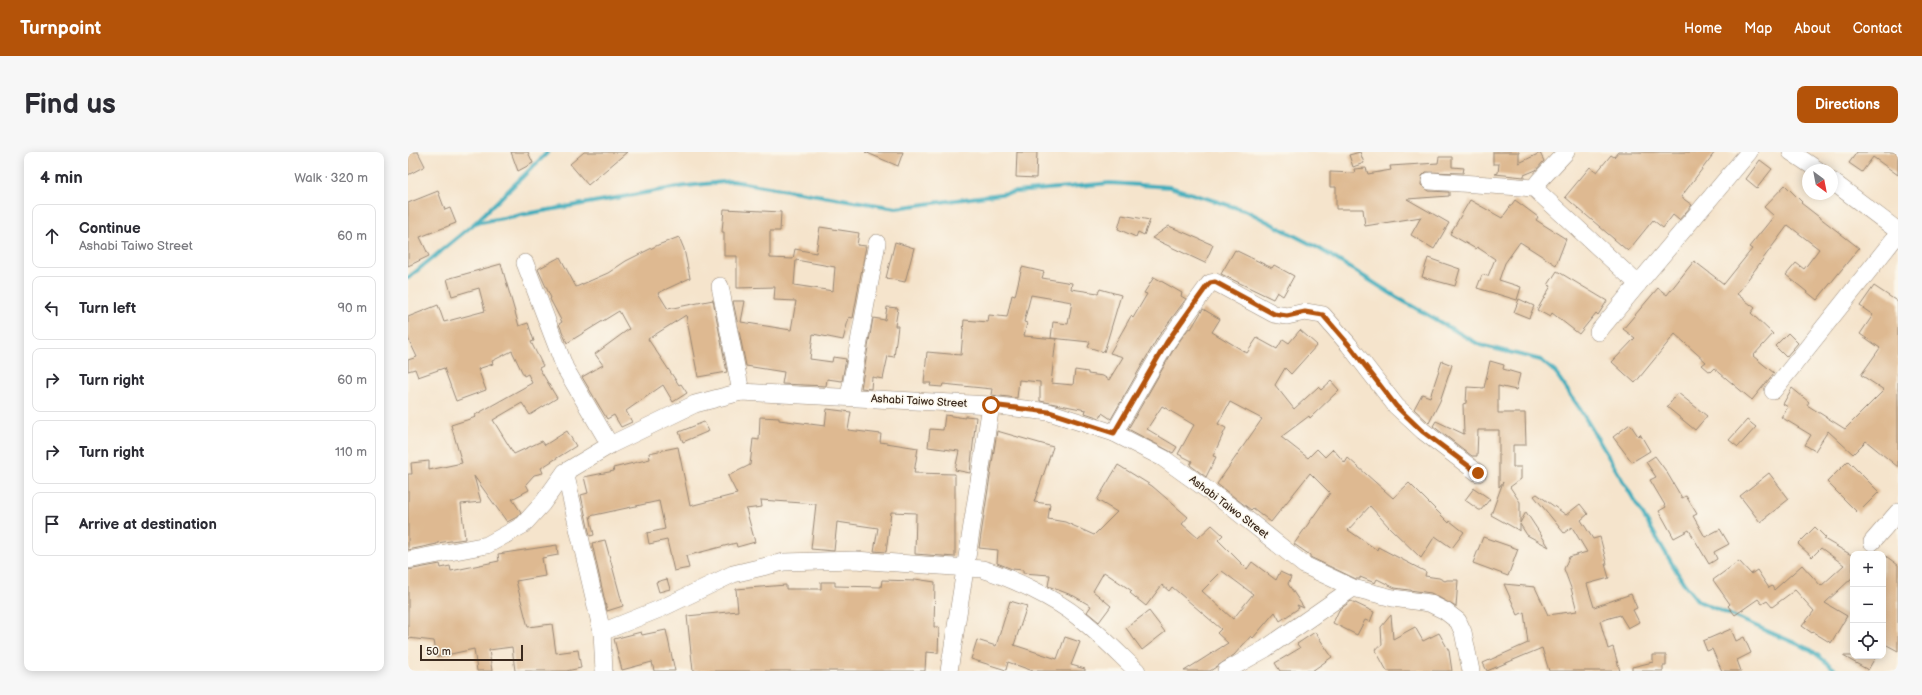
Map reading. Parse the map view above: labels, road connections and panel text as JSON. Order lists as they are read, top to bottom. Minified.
{"streets":{"street":["Ashabi Taiwo Street"]},"scale_bar":"50 m","north":"bottom right","page":{"header":"Turnpoint","nav":["Home","Map","About","Contact"],"buttons":"Directions","title":"Find us","heading":["4 min","Walk · 320 m"],"list":[["Continue","Ashabi Taiwo Street","60 m"],["Turn left","90 m"],["Turn right","60 m"],["Turn right","110 m"],"Arrive at destination"],"map_buttons":["+","−"],"scale":"50 m"}}
